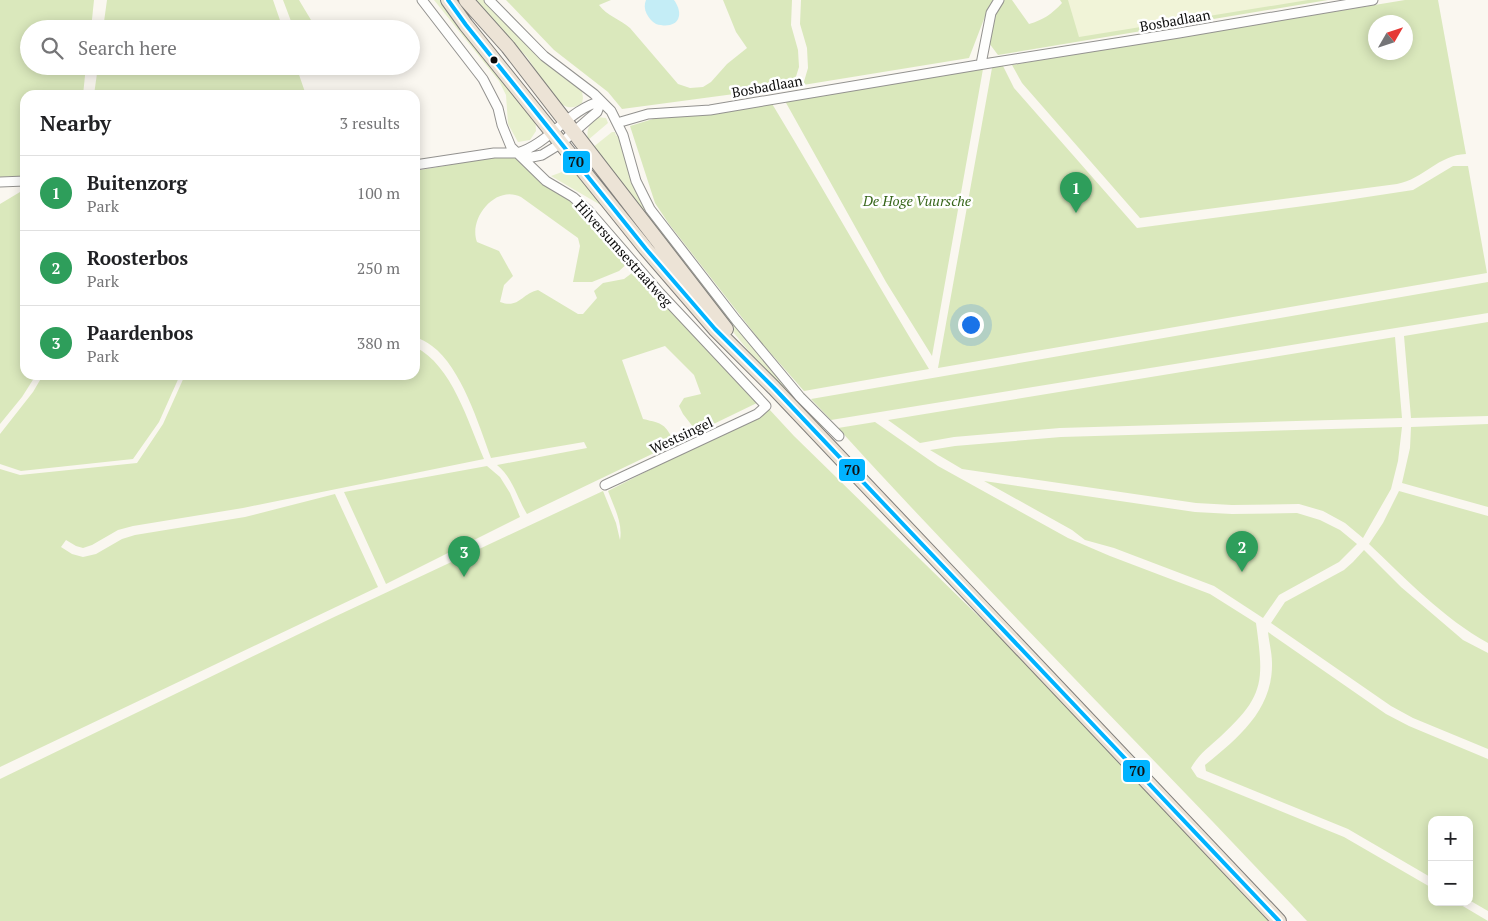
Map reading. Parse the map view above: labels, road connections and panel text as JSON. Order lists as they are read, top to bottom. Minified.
{"streets":{"main road":["Hilversumsestraatweg"],"street":["Bosbadlaan","Westsingel"]},"crossings":[["Hilversumsestraatweg","Westsingel"]],"parks":["De Hoge Vuursche"],"lines":["transit line 70"],"north":"top right","page":{"search":"Search here","heading":["Nearby","3 results"],"list":[{"mark":"1","name":"Buitenzorg","note":"Park","value":"100 m"},{"mark":"2","name":"Roosterbos","note":"Park","value":"250 m"},{"mark":"3","name":"Paardenbos","note":"Park","value":"380 m"}],"pins":["1","2","3"],"map_buttons":["+","−"]}}
